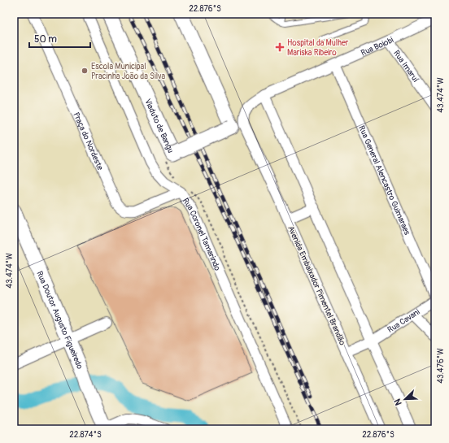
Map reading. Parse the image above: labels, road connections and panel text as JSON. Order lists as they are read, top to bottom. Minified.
{"streets":{"main road":["Viaduto de Bangu","Rua Doutor Augusto Figueiredo"],"street":["Rua Boiobi","Rua Imaruí","Praça do Nordeste","Rua General Alencastro Guimaraes","Rua Coronel Tamarindo","Avenida Embaixador Pimentel Brandão","Rua Cavani"]},"crossings":[["Rua Boiobi","Rua Imaruí"],["Rua Boiobi","Rua General Alencastro Guimaraes"],["Rua Boiobi","Avenida Embaixador Pimentel Brandão"],["Praça do Nordeste","Rua Coronel Tamarindo"],["Avenida Embaixador Pimentel Brandão","Rua Cavani"]],"places":{"health":["Hospital da Mulher Mariska Ribeiro"],"other":["Escola Municipal Pracinha João da Silva"]},"scale_bar":"50 m","north":"bottom left","coordinates":["22.876°S","43.474°W","43.476°W","22.874°S"]}
